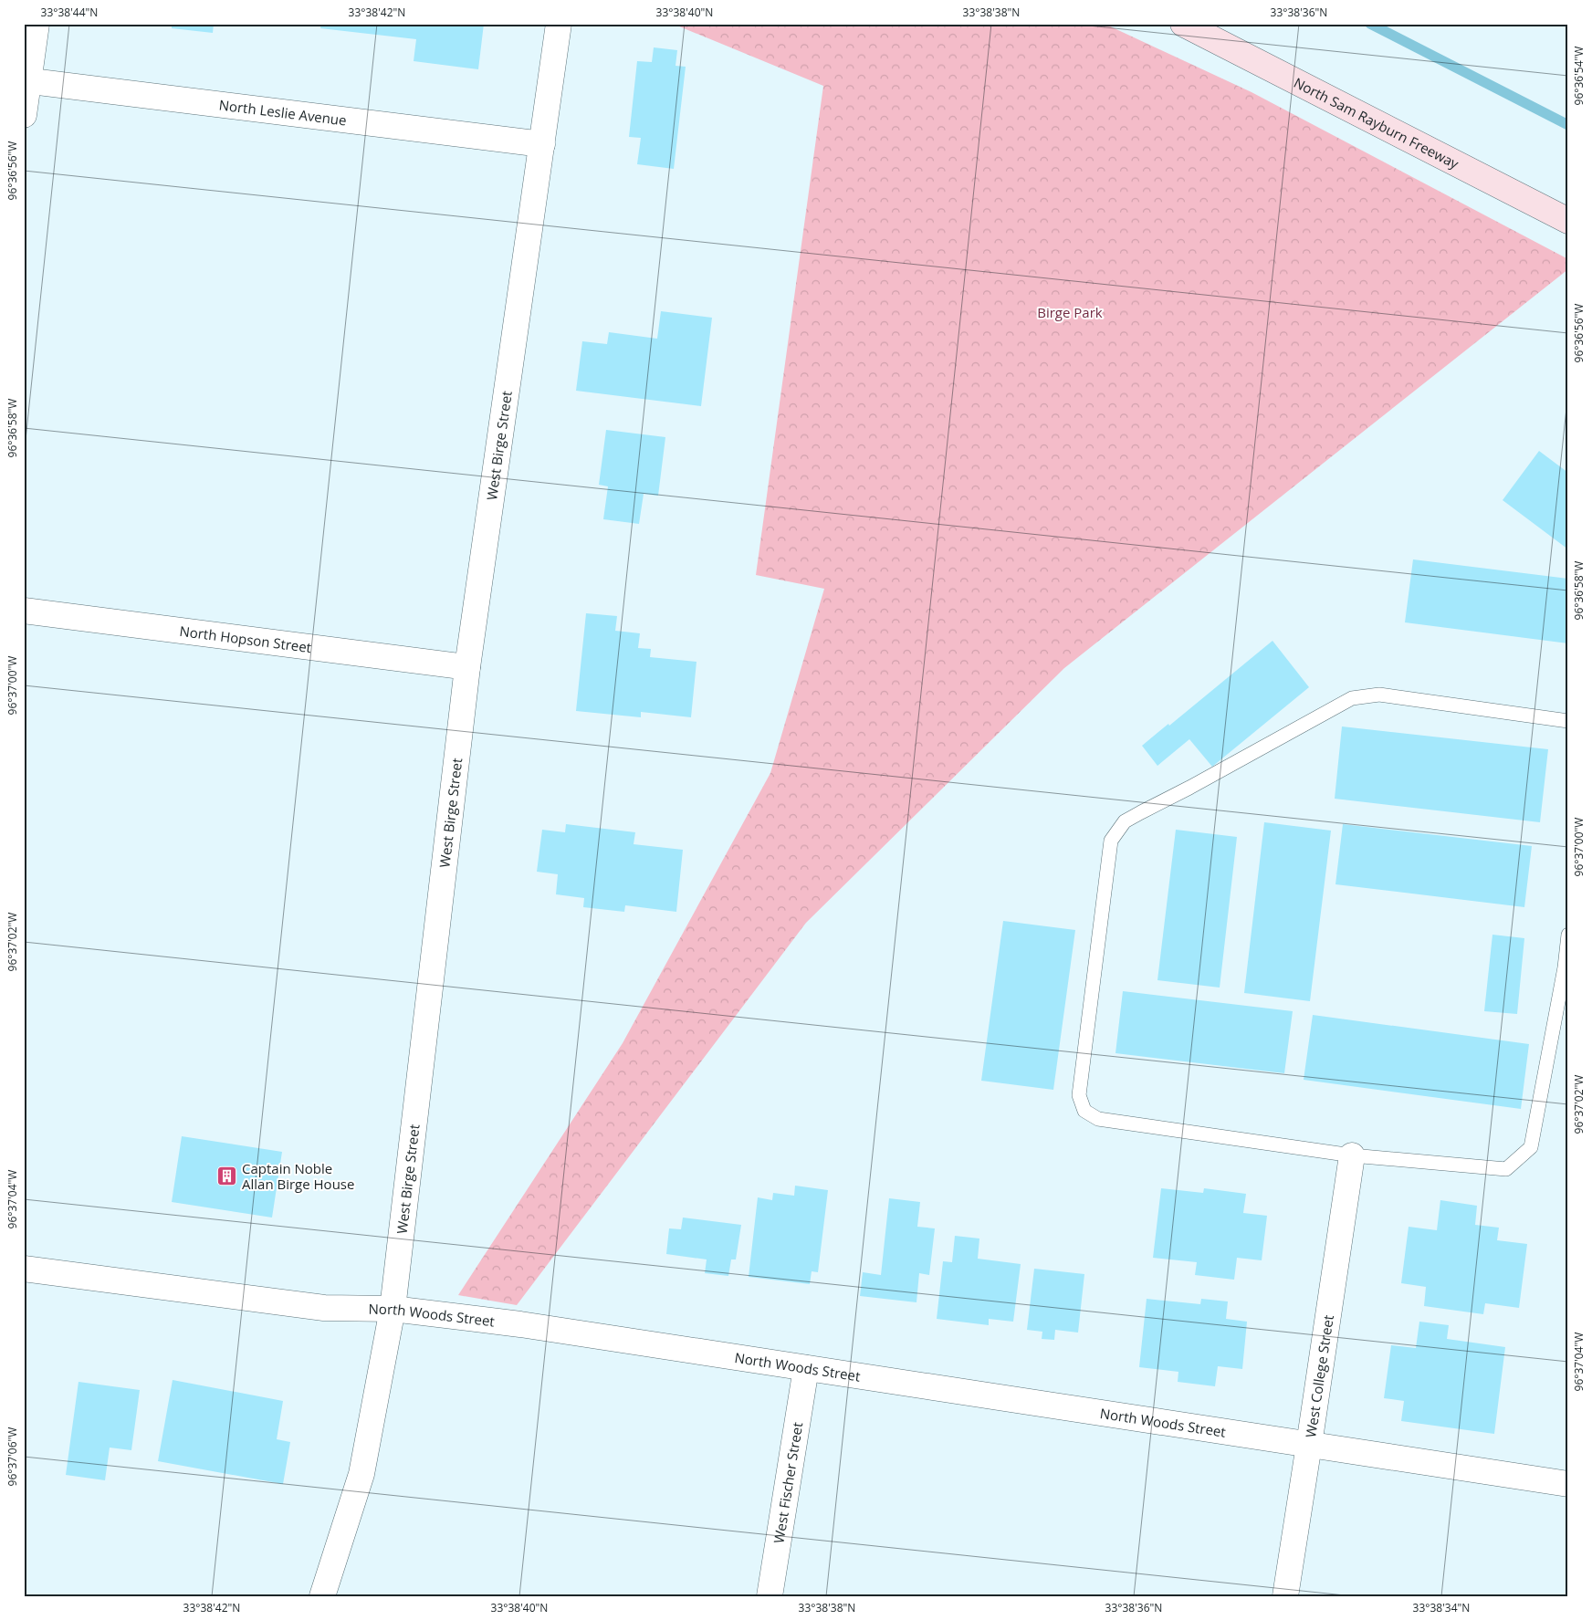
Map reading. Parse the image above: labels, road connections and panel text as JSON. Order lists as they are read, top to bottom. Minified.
{"streets":{"main road":["North Sam Rayburn Freeway"],"street":["North Leslie Avenue","West Birge Street","North Hopson Street","North Woods Street","West College Street","West Fischer Street"]},"crossings":[["North Leslie Avenue","West Birge Street"],["West Birge Street","North Hopson Street"],["West Birge Street","North Woods Street"],["North Woods Street","West College Street"],["North Woods Street","West Fischer Street"]],"parks":["Birge Park"],"places":{"building":["Captain Noble Allan Birge House"]},"coordinates":["33°38'44\"N","33°38'42\"N","33°38'40\"N","33°38'38\"N","33°38'36\"N","96°36'54\"W","96°36'56\"W","96°36'58\"W","96°37'00\"W","96°37'02\"W","96°37'04\"W","96°37'06\"W","33°38'34\"N"]}
